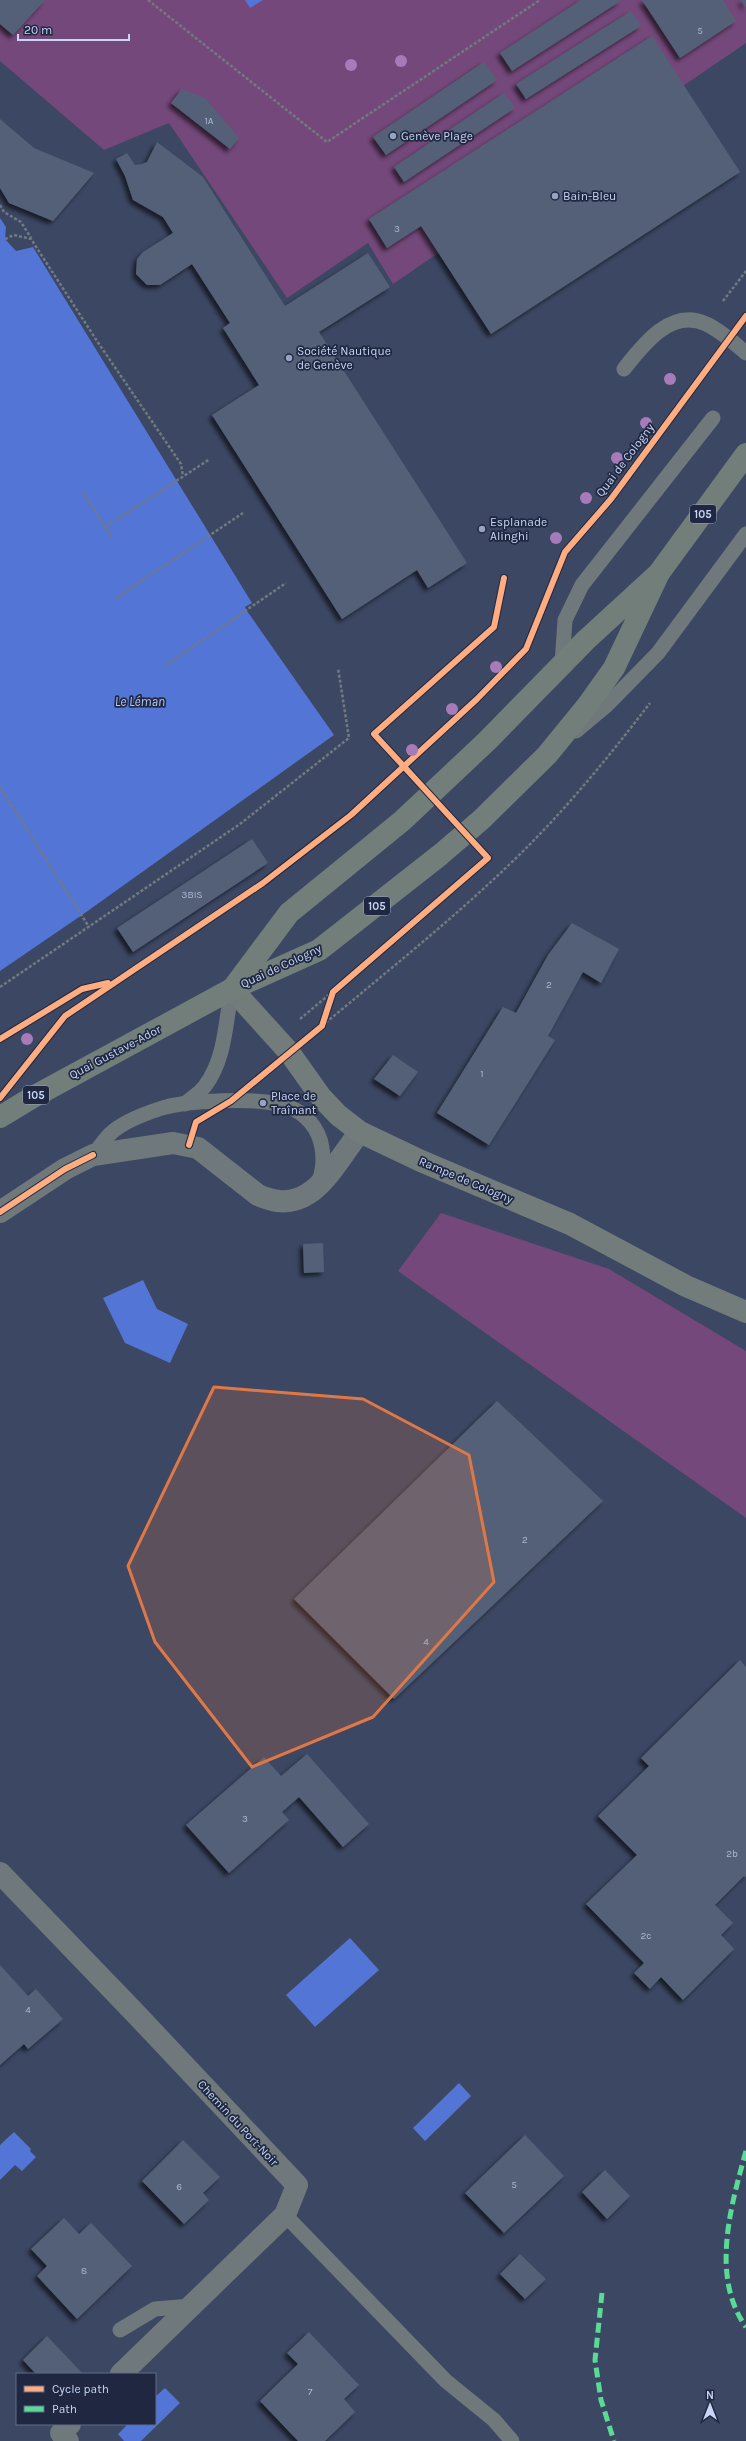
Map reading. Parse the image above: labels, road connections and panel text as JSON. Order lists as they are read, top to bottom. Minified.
{"streets":{"main road":["Quai de Cologny","105","Quai Gustave-Ador"],"street":["Rampe de Cologny","Chemin du Port-Noir"]},"crossings":[["Quai de Cologny","Quai Gustave-Ador"],["Quai de Cologny","Rampe de Cologny"],["Quai Gustave-Ador","Rampe de Cologny"]],"water":["Le Léman"],"places":["Genève Plage","Bain-Bleu","Société Nautique de Genève","Esplanade Alinghi","Place de Traînant"],"house_numbers":["5","1A","3","3BIS","2","1","2","4","3","2b","2c","4","5","6","8","7"],"legend":["Cycle path","Path"],"scale_bar":"20 m","north":"top"}
